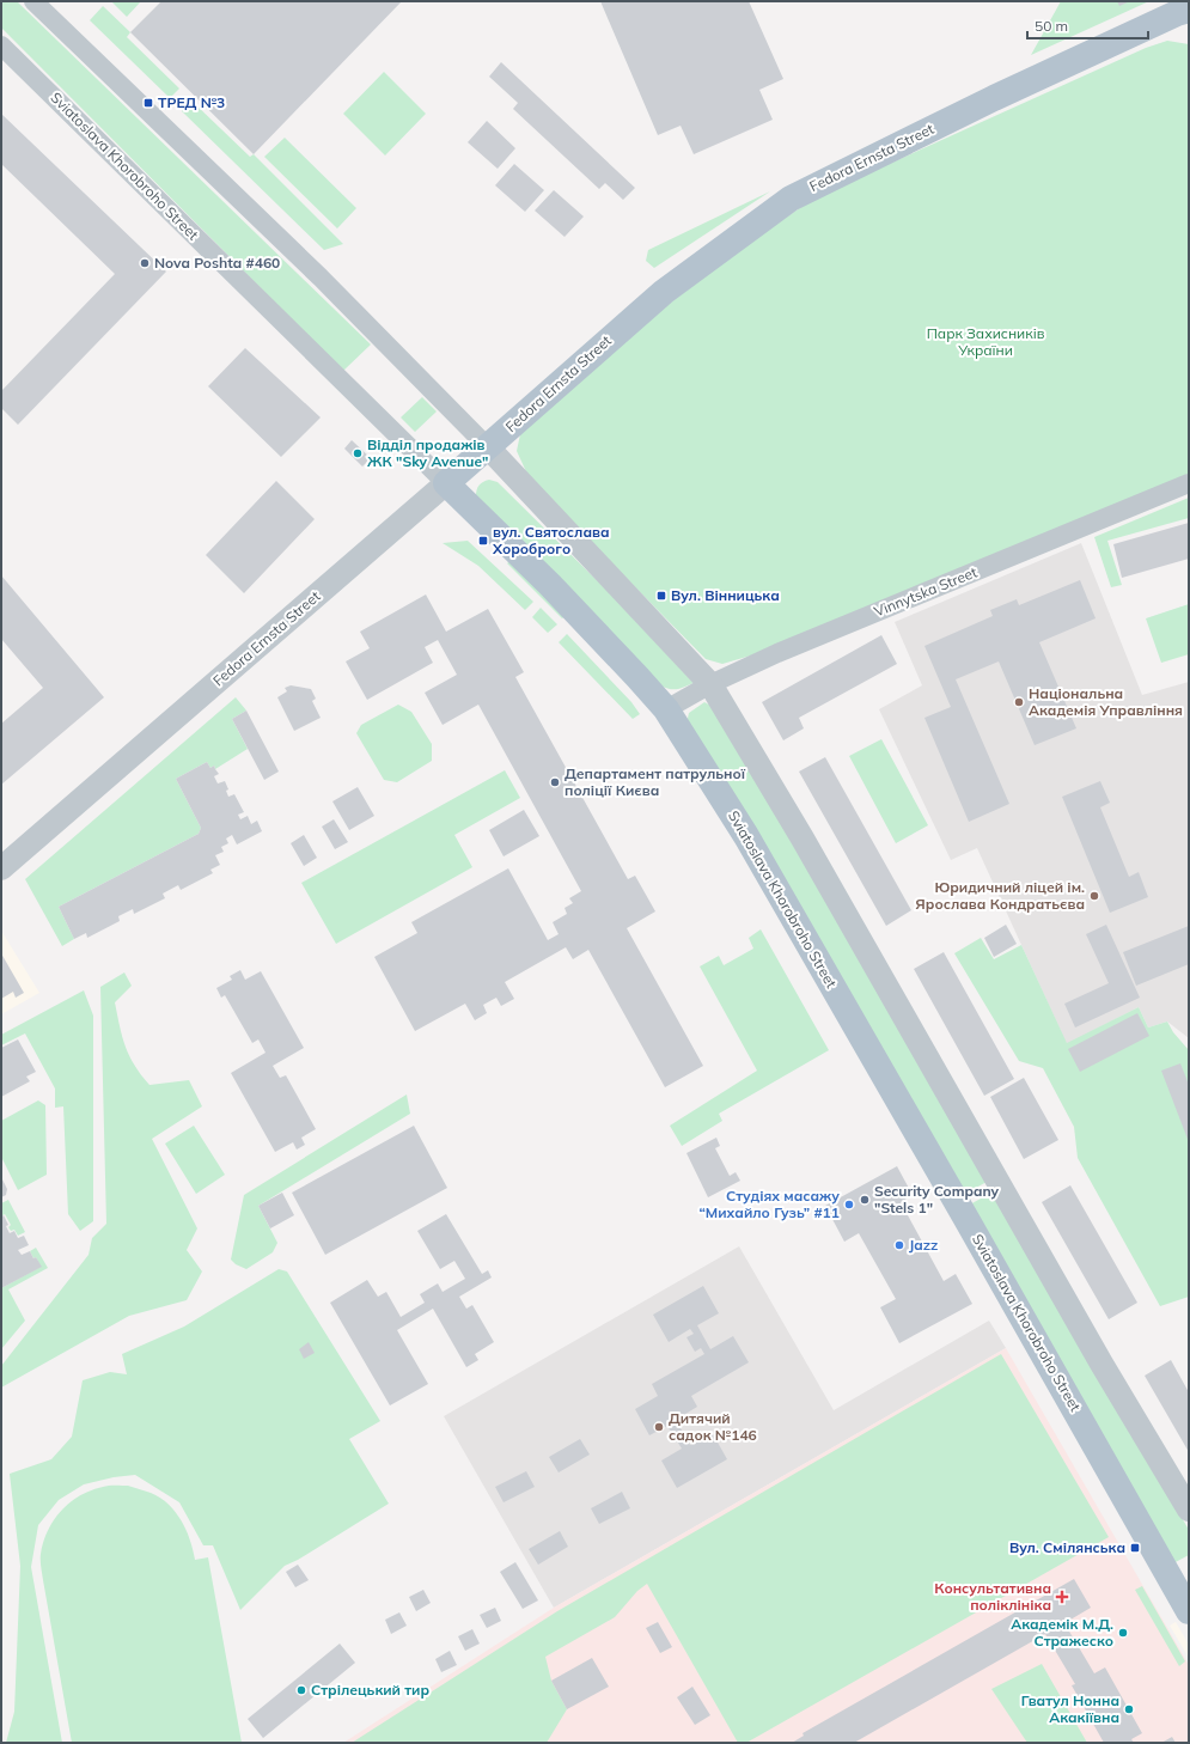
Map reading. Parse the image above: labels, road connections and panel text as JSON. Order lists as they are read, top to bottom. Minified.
{"streets":{"main road":["Fedora Ernsta Street","Sviatoslava Khorobroho Street"],"street":["Vinnytska Street"]},"crossings":[["Fedora Ernsta Street","Sviatoslava Khorobroho Street"],["Sviatoslava Khorobroho Street","Vinnytska Street"]],"parks":["Парк Захисників України"],"places":{"transit":["ТРЕД №3","вул. Святослава Хороброго","Вул. Вінницька","Вул. Смілянська"],"other":["Nova Poshta #460","Відділ продажів ЖК \"Sky Avenue\"","Національна Академія Управління","Департамент патрульної поліції Києва","Юридичний ліцей ім. Ярослава Кондратьєва","Security Company \"Stels 1\"","Студіях масажу “Михайло Гузь” #11","Jazz","Дитячий садок №146","Академік М.Д. Стражеско","Стрілецький тир","Гватул Нонна Акакіївна"],"health":["Консультативна поліклініка"]},"scale_bar":"50 m"}
